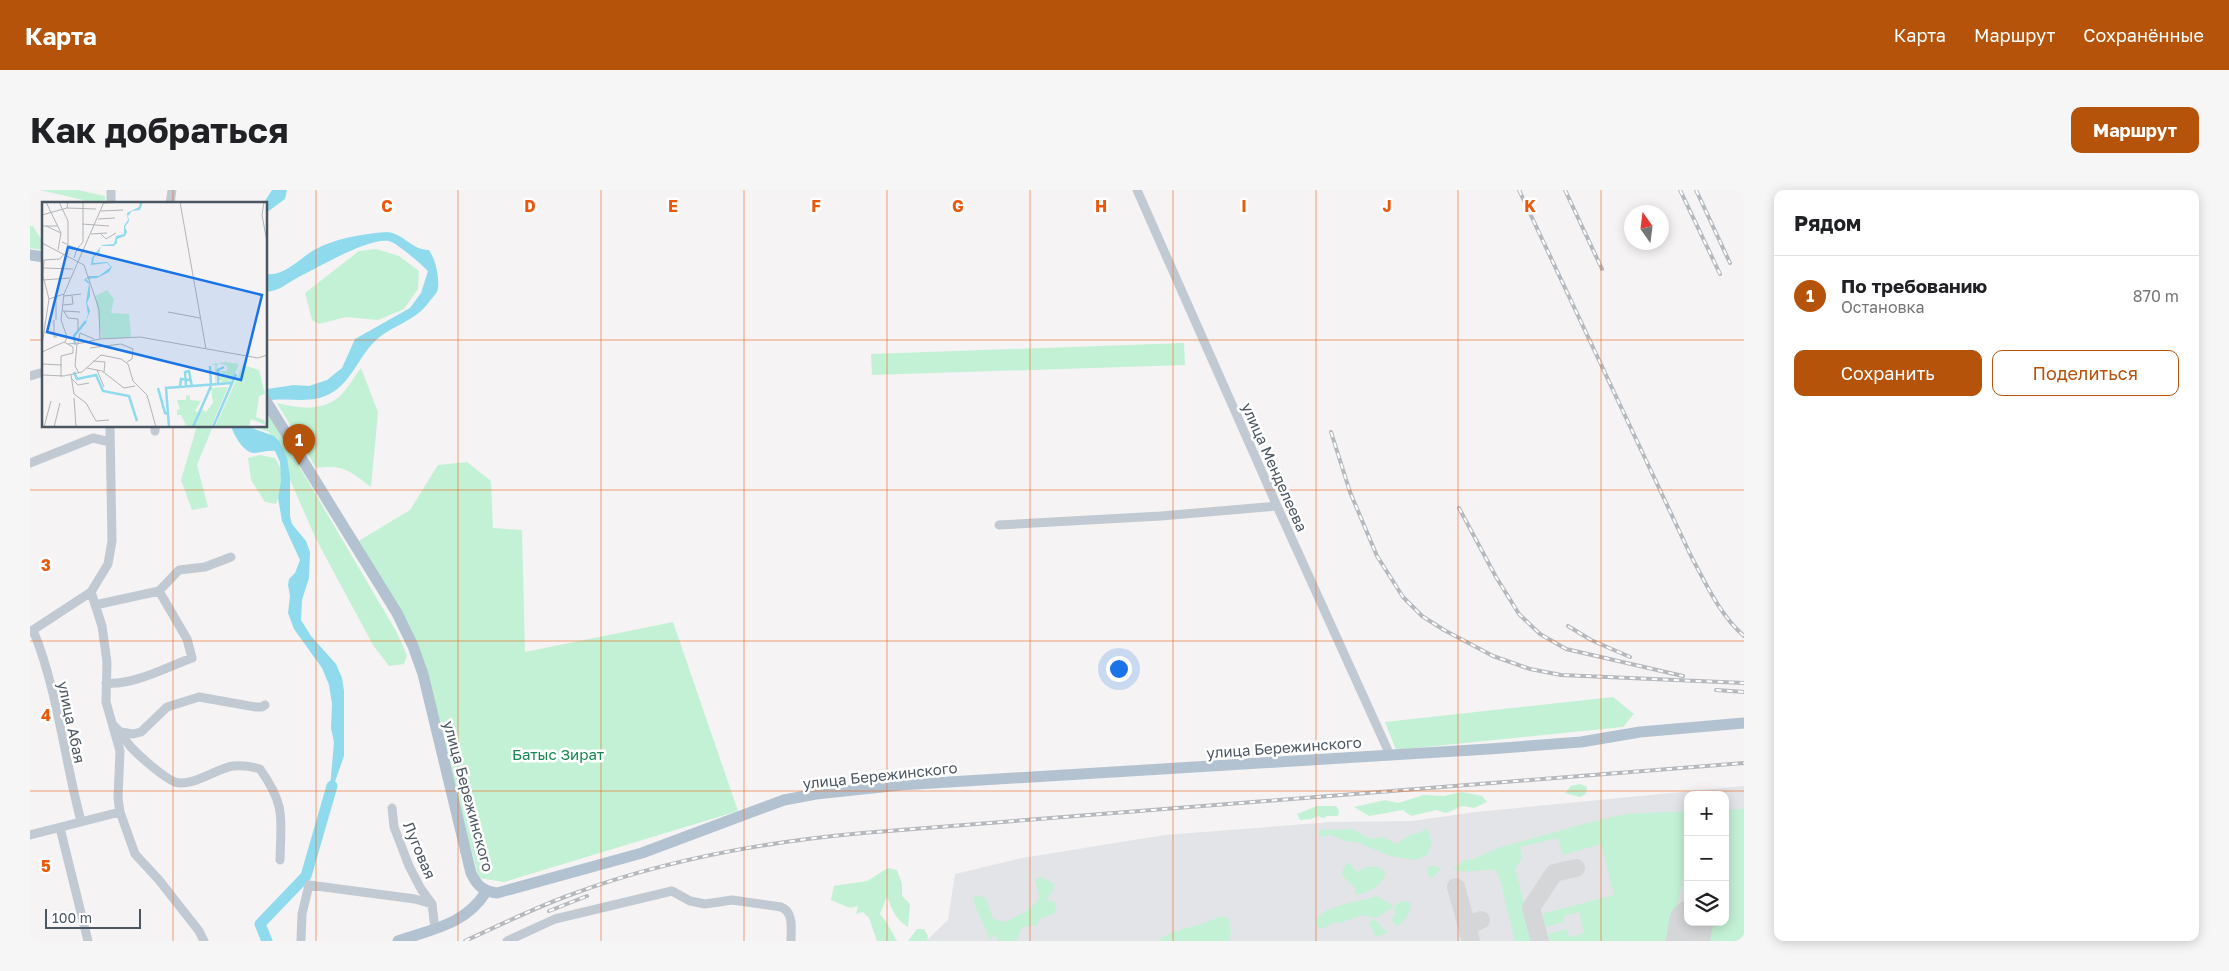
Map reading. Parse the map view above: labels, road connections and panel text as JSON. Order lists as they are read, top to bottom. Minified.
{"streets":{"main road":["улица Бережинского"],"street":["улица Менделеева","улица Абая","Луговая"]},"crossings":[["улица Менделеева","улица Бережинского"]],"parks":["Батыс Зират"],"scale_bar":"100 m","north":"top","page":{"header":"Карта","nav":["Карта","Маршрут","Сохранённые"],"buttons":["Маршрут",["Сохранить","Поделиться"]],"title":"Как добраться","heading":"Рядом","list":[{"mark":"1","name":"По требованию","note":"Остановка","value":"870 m"}],"pins":"1","map_buttons":["+","−"],"scale":"100 m"},"grid":{"columns":["C","D","E","F","G","H","I","J","K"],"rows":["3","4","5"]}}
